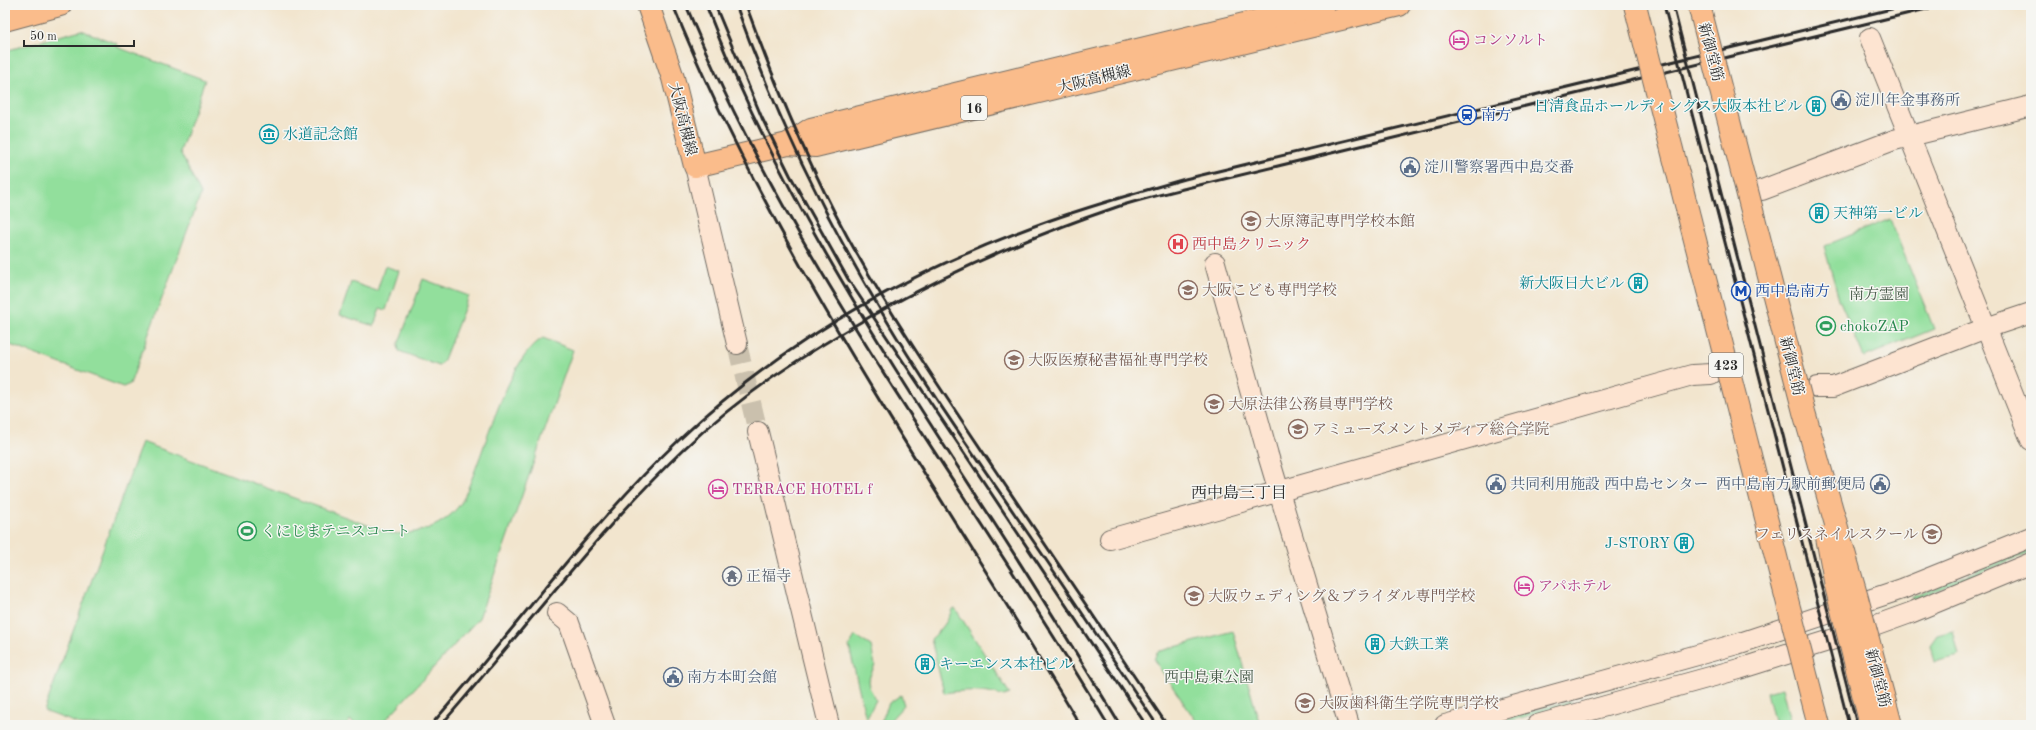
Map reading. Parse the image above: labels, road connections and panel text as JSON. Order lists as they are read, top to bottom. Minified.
{"streets":{"main road":["新御堂筋","大阪高槻線","16","423"]},"districts":["西中島三丁目"],"parks":["南方霊園","西中島東公園"],"places":{"hotel":["コンソルト","TERRACE HOTEL f","アパホテル"],"public building":["淀川年金事務所","淀川警察署西中島交番","共同利用施設 西中島センター","西中島南方駅前郵便局","南方本町会館"],"building":["日清食品ホールディングス大阪本社ビル","天神第一ビル","新大阪日大ビル","J-STORY","大鉄工業","キーエンス本社ビル"],"station":["南方"],"museum":["水道記念館"],"school or university":["大原簿記専門学校本館","大阪こども専門学校","大阪医療秘書福祉専門学校","大原法律公務員専門学校","アミューズメントメディア総合学院","フェリスネイルスクール","大阪ウェディング＆ブライダル専門学校","大阪歯科衛生学院専門学校"],"hospital":["西中島クリニック"],"metro station":["西中島南方"],"sports":["chokoZAP","くにじまテニスコート"],"temple":["正福寺"]},"scale_bar":"50 m"}
